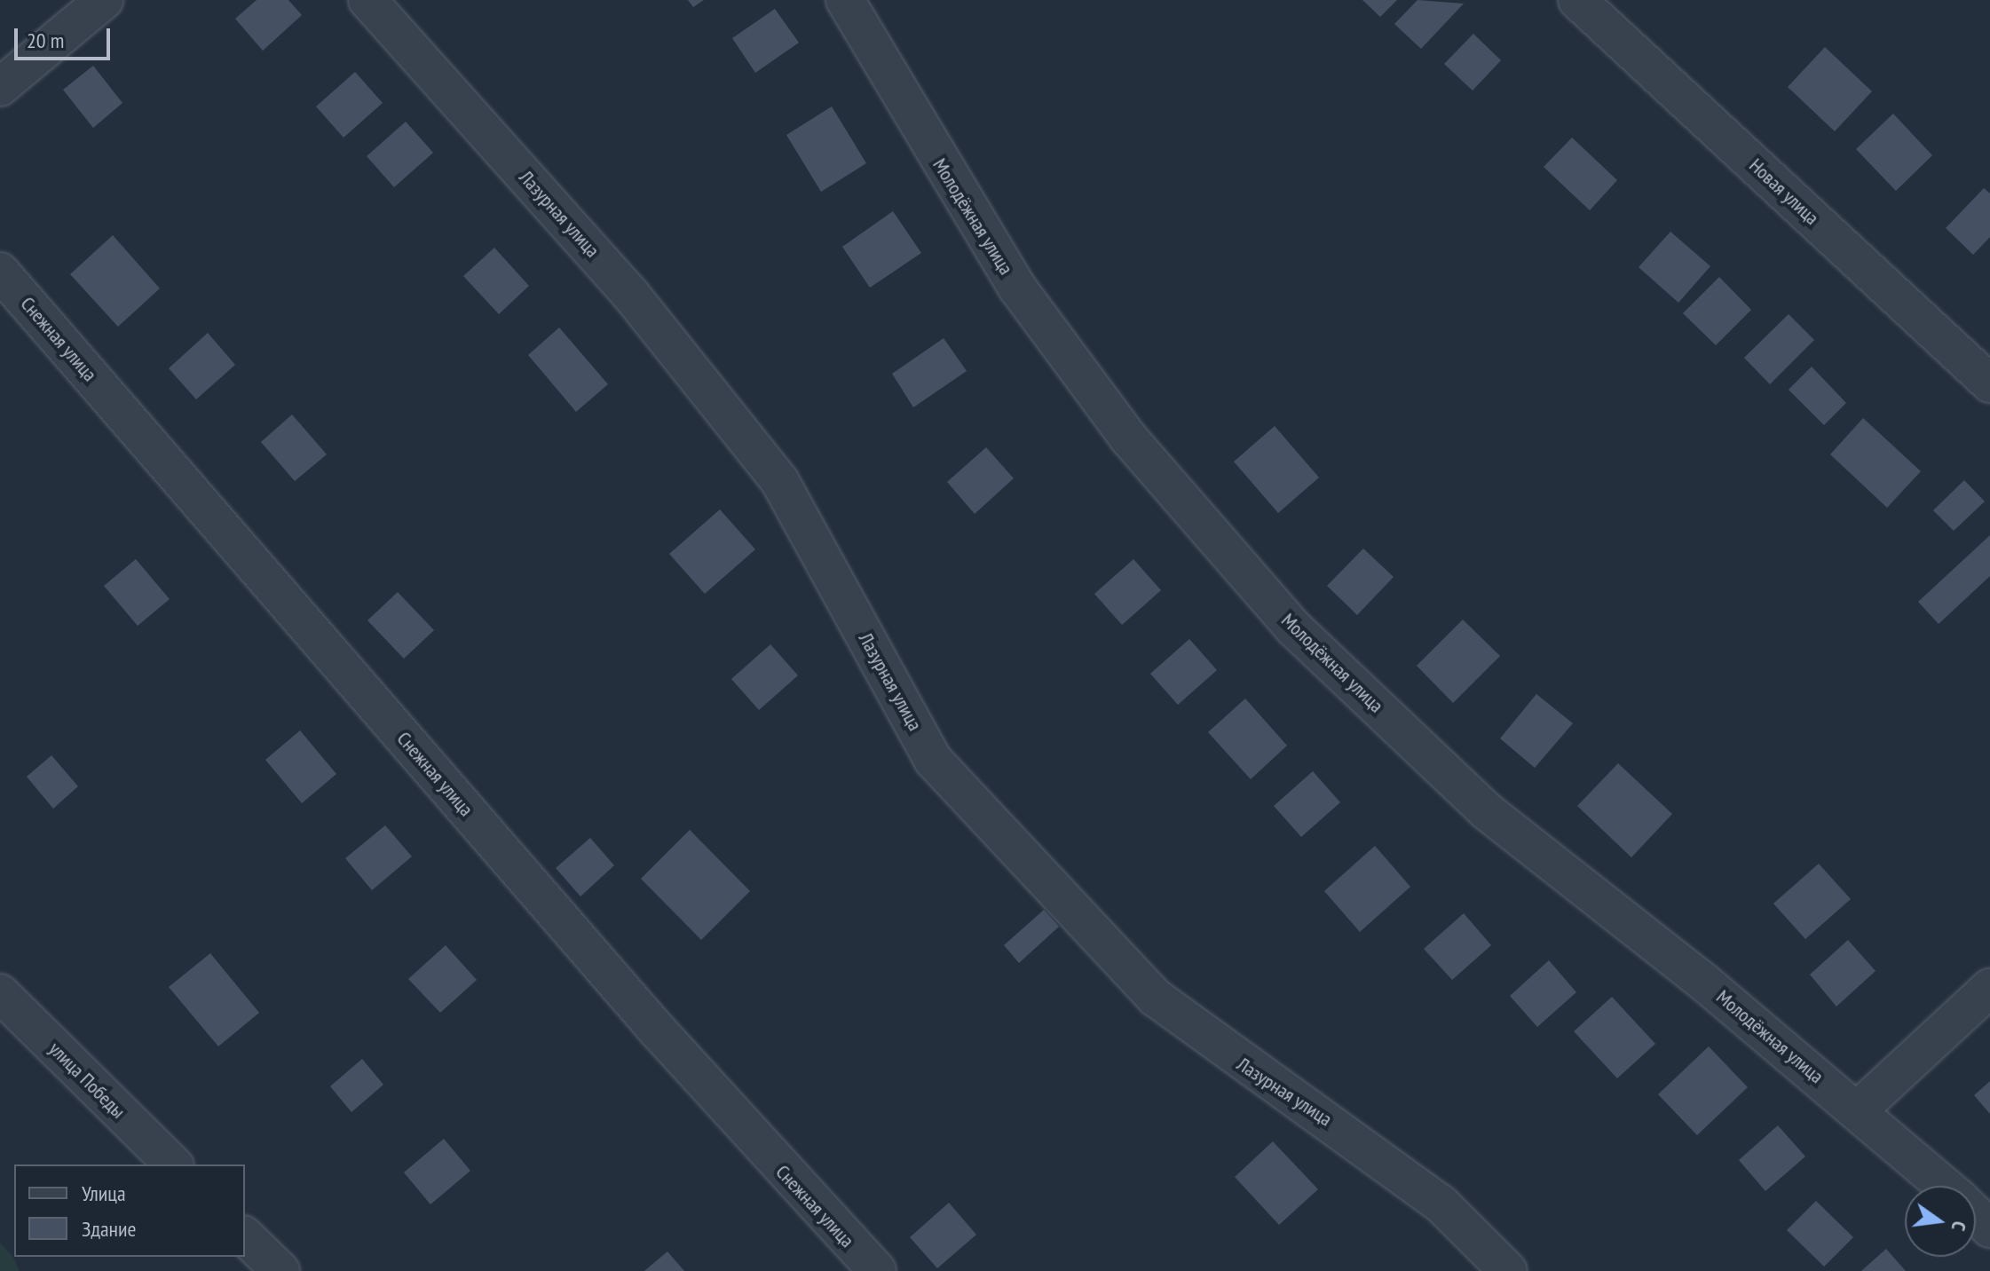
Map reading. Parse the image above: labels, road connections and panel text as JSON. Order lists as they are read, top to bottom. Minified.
{"streets":{"street":["Новая улица","Лазурная улица","Молодёжная улица","Снежная улица","улица Победы"]},"legend":["Улица","Здание"],"scale_bar":"20 m","north":"right"}
